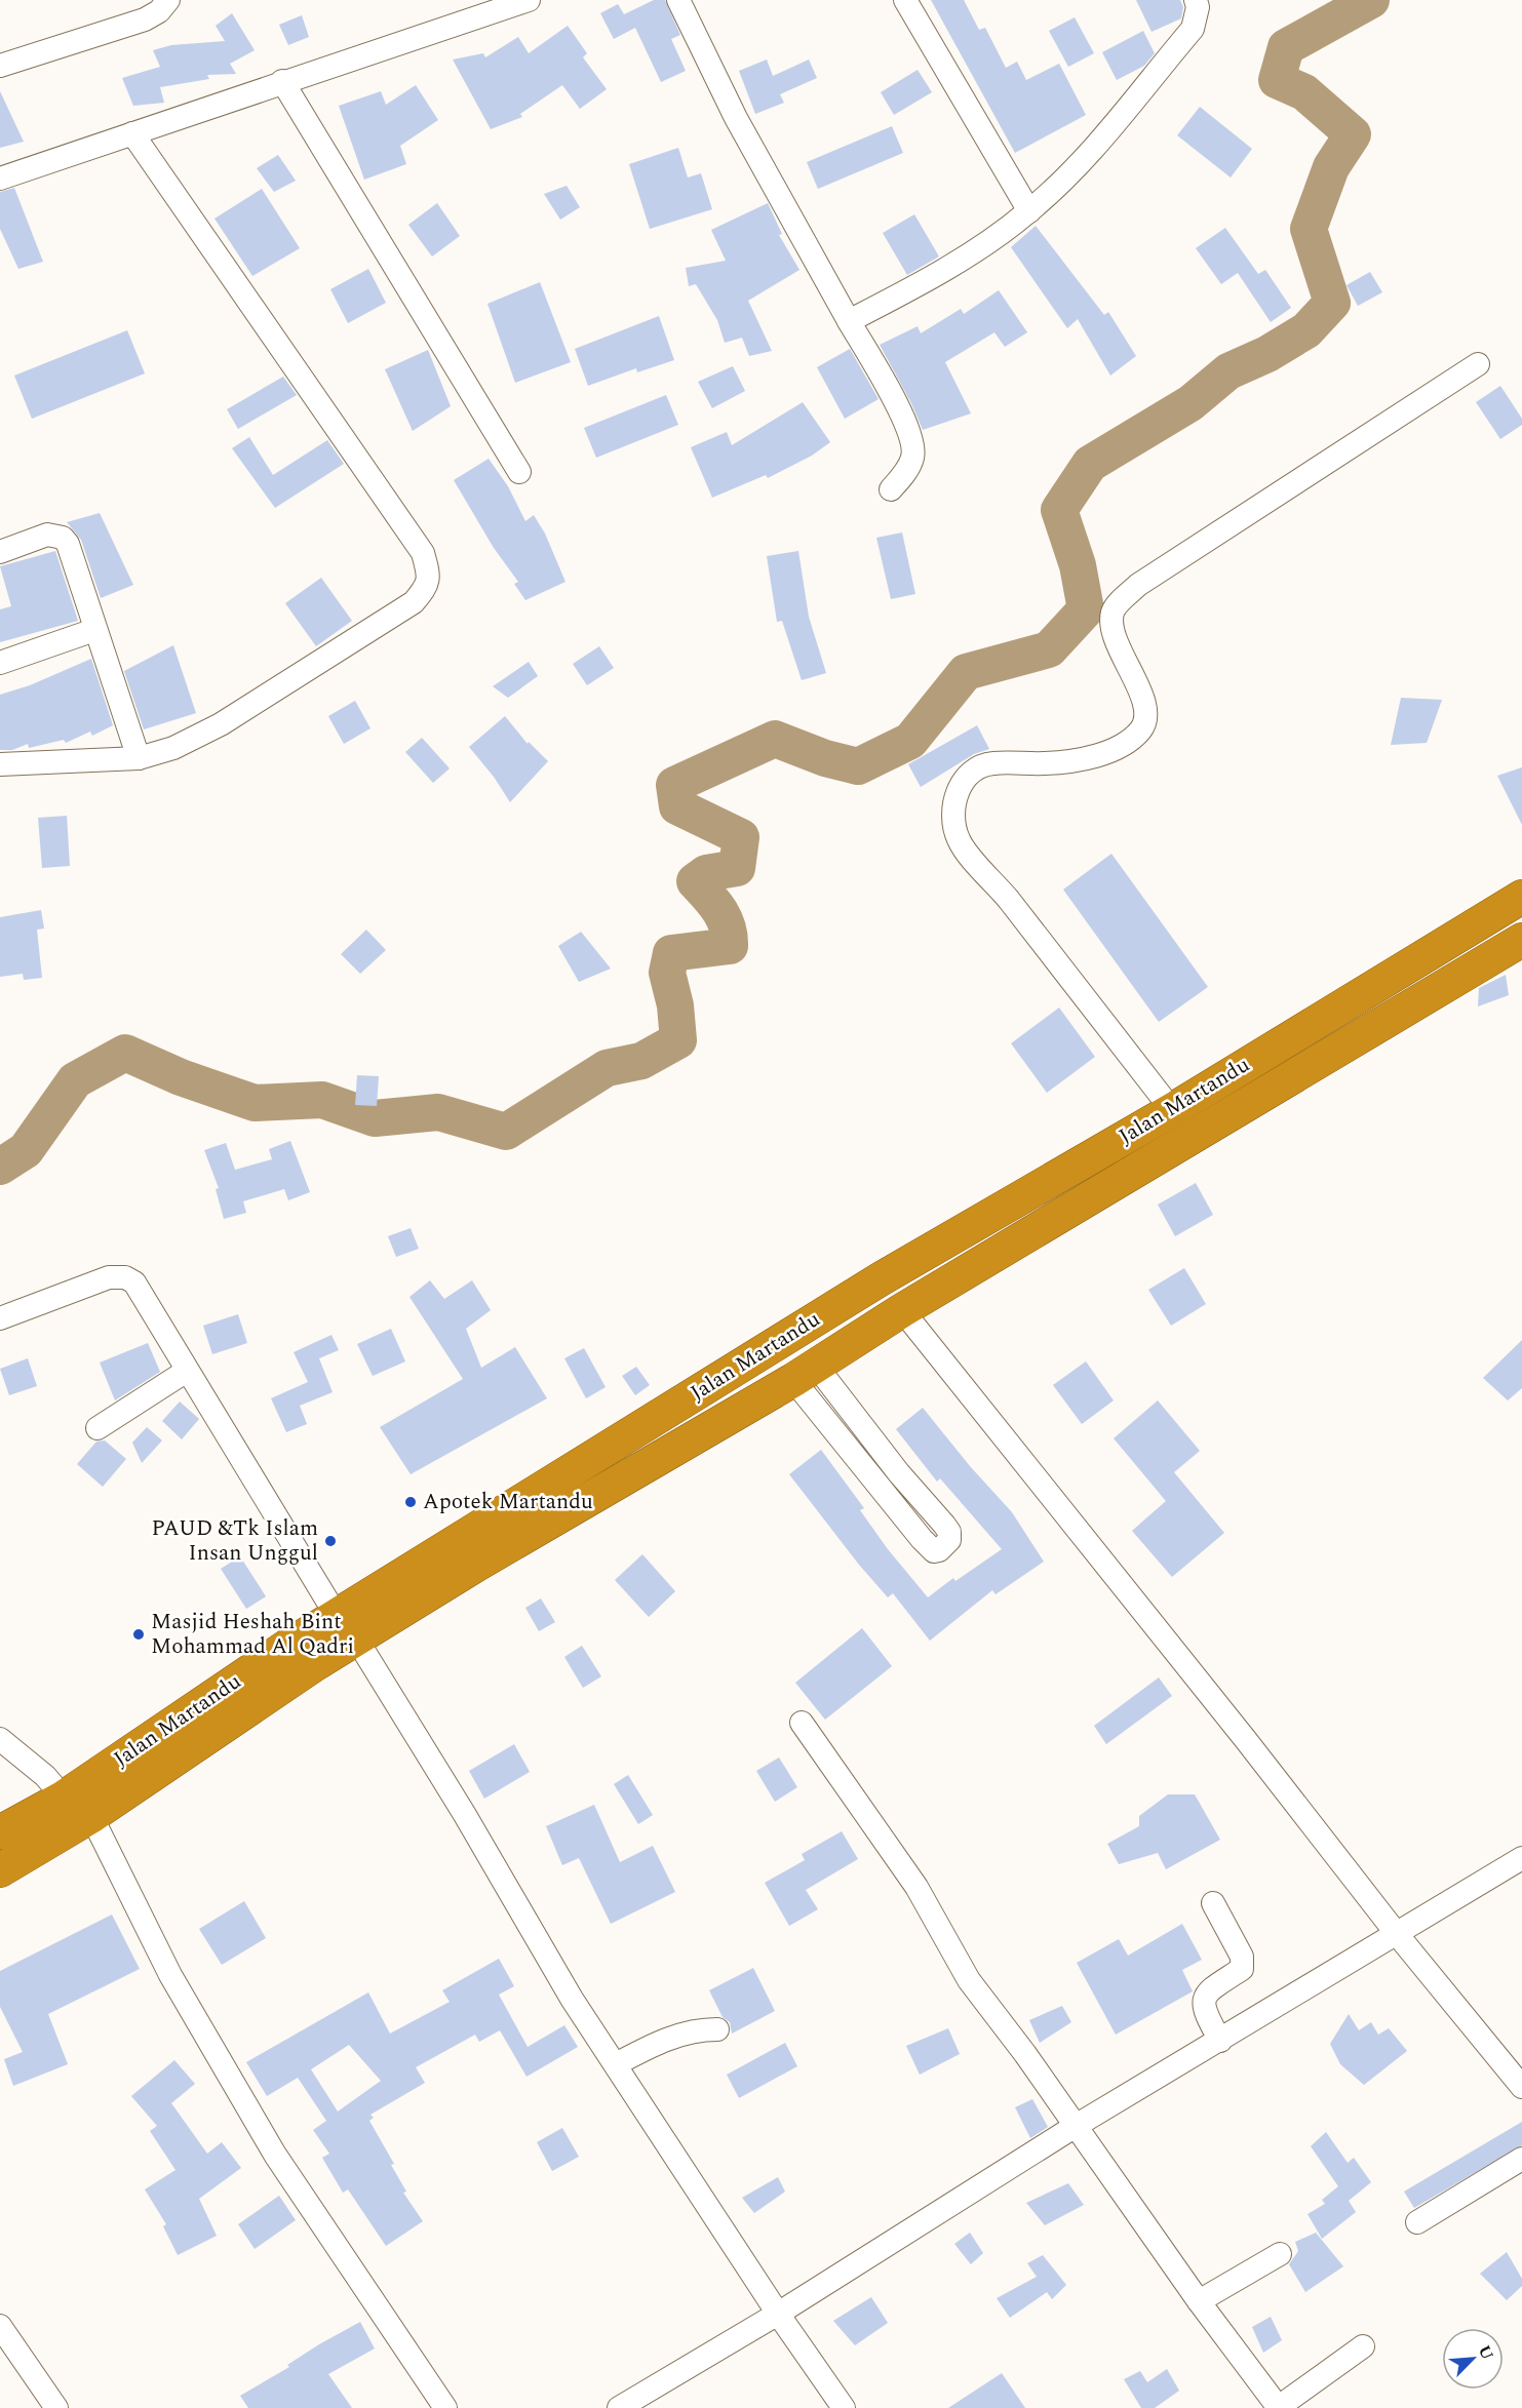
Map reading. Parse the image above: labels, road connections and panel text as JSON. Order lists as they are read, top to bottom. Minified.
{"streets":{"highway":["Jalan Martandu"]},"places":["Apotek Martandu","PAUD &Tk Islam Insan Unggul","Masjid Heshah Bint Mohammad Al Qadri"],"north":"top right"}
